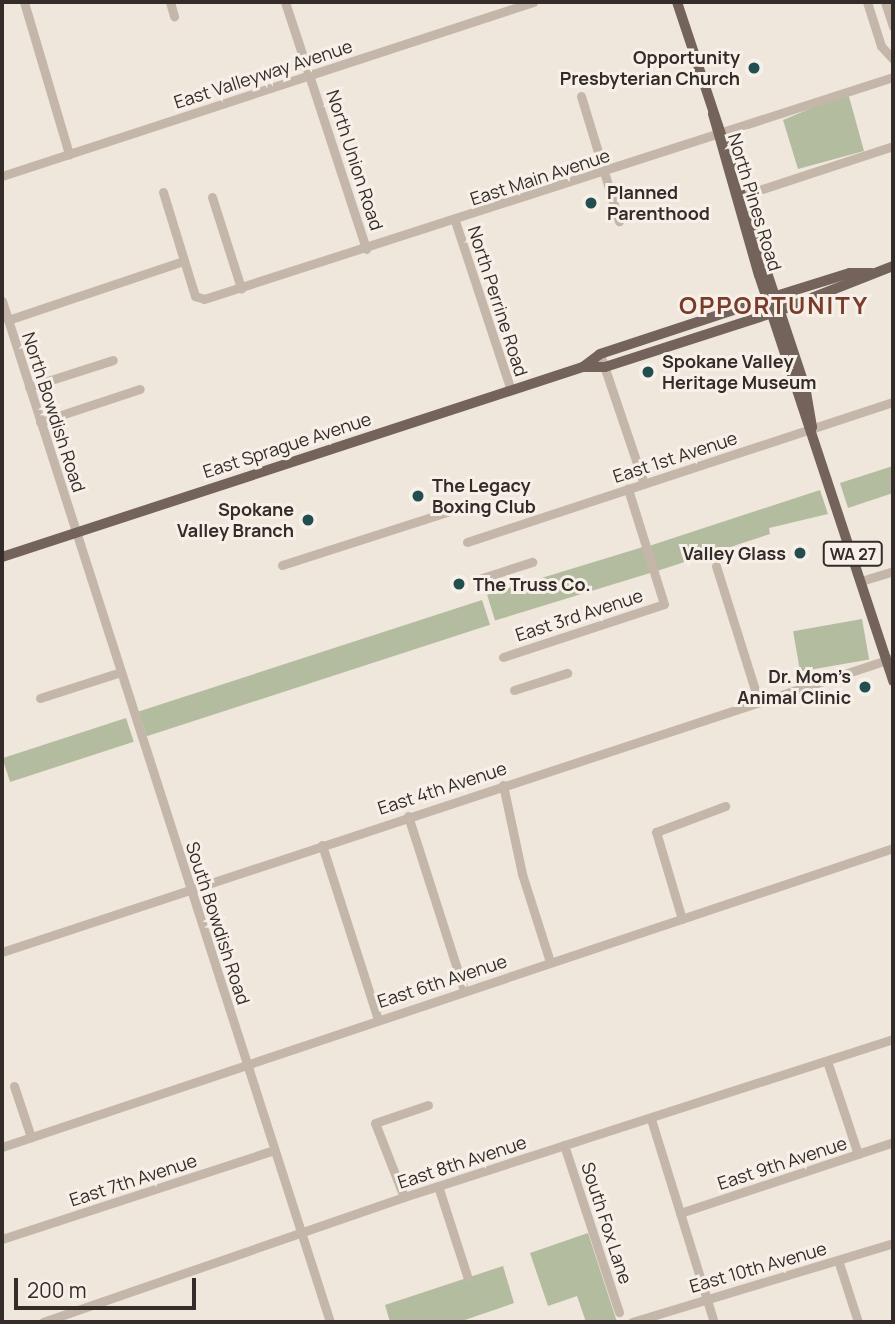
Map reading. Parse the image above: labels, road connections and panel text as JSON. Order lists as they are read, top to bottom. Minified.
{"streets":{"main road":["North Pines Road","East Sprague Avenue","WA 27"],"street":["East Valleyway Avenue","North Union Road","East Main Avenue","North Perrine Road","North Bowdish Road","East 1st Avenue","East 3rd Avenue","East 4th Avenue","South Bowdish Road","East 6th Avenue","East 8th Avenue","East 9th Avenue","East 7th Avenue","South Fox Lane","East 10th Avenue"]},"crossings":[["East Valleyway Avenue","North Union Road"],["North Union Road","East Main Avenue"],["East Main Avenue","North Pines Road"],["East Main Avenue","North Perrine Road"],["North Pines Road","East Sprague Avenue"],["North Pines Road","WA 27"],["North Perrine Road","East Sprague Avenue"],["North Bowdish Road","East Sprague Avenue"],["North Bowdish Road","South Bowdish Road"],["East Sprague Avenue","WA 27"],["East Sprague Avenue","South Bowdish Road"],["East 1st Avenue","WA 27"],["East 1st Avenue","East 3rd Avenue"],["WA 27","East 4th Avenue"],["East 4th Avenue","South Bowdish Road"],["South Bowdish Road","East 6th Avenue"],["South Bowdish Road","East 8th Avenue"],["South Bowdish Road","East 7th Avenue"],["East 8th Avenue","South Fox Lane"]],"districts":["OPPORTUNITY"],"places":["Opportunity Presbyterian Church","Planned Parenthood","Spokane Valley Heritage Museum","The Legacy Boxing Club","Spokane Valley Branch","Valley Glass","The Truss Co.","Dr. Mom’s Animal Clinic"],"scale_bar":"200 m"}
